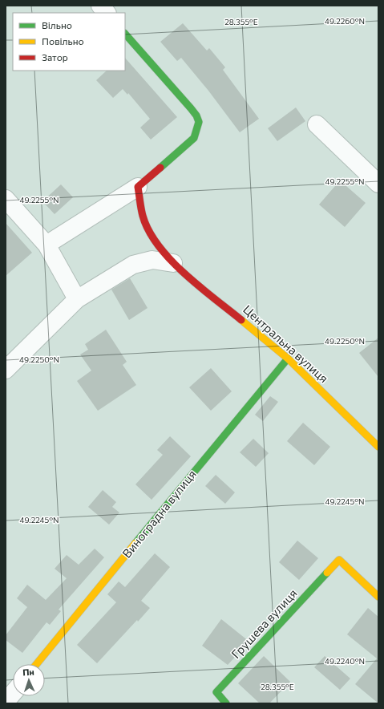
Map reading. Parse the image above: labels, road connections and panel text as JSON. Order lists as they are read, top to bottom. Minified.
{"streets":{"street":["Центральна вулиця","Виноградна вулиця","Грушева вулиця"]},"crossings":[["Центральна вулиця","Виноградна вулиця"]],"legend":["Вільно","Повільно","Затор"],"north":"top","coordinates":["49.2260°N","28.355°E","49.2255°N","49.2250°N","49.2245°N","49.2240°N"]}
